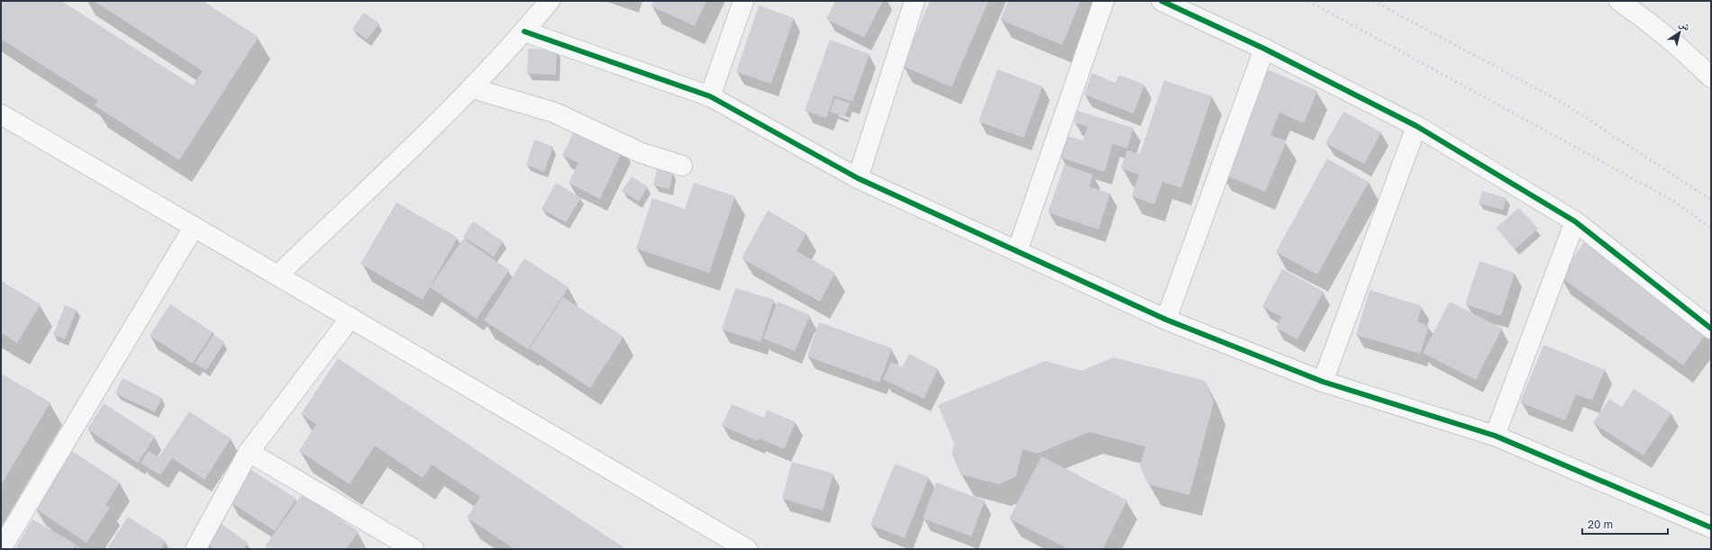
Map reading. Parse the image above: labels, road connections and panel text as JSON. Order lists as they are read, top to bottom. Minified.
{"scale_bar":"20 m","north":"top right"}
